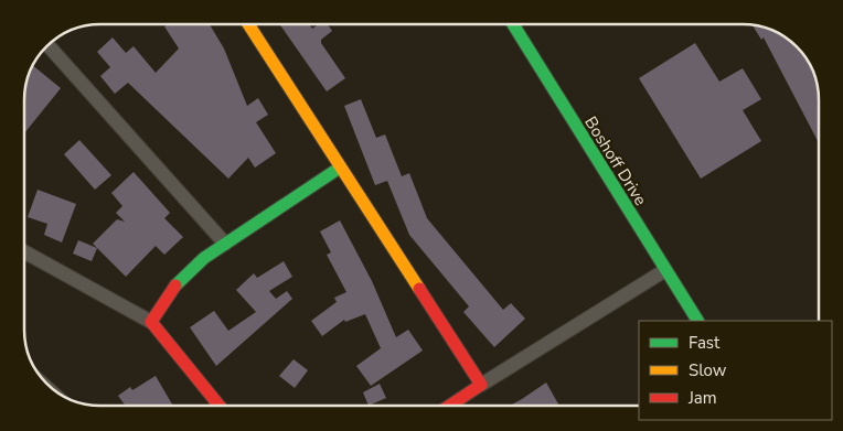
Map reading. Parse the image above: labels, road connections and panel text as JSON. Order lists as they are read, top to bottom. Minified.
{"streets":{"street":["Boshoff Drive"]},"legend":["Fast","Slow","Jam"]}
